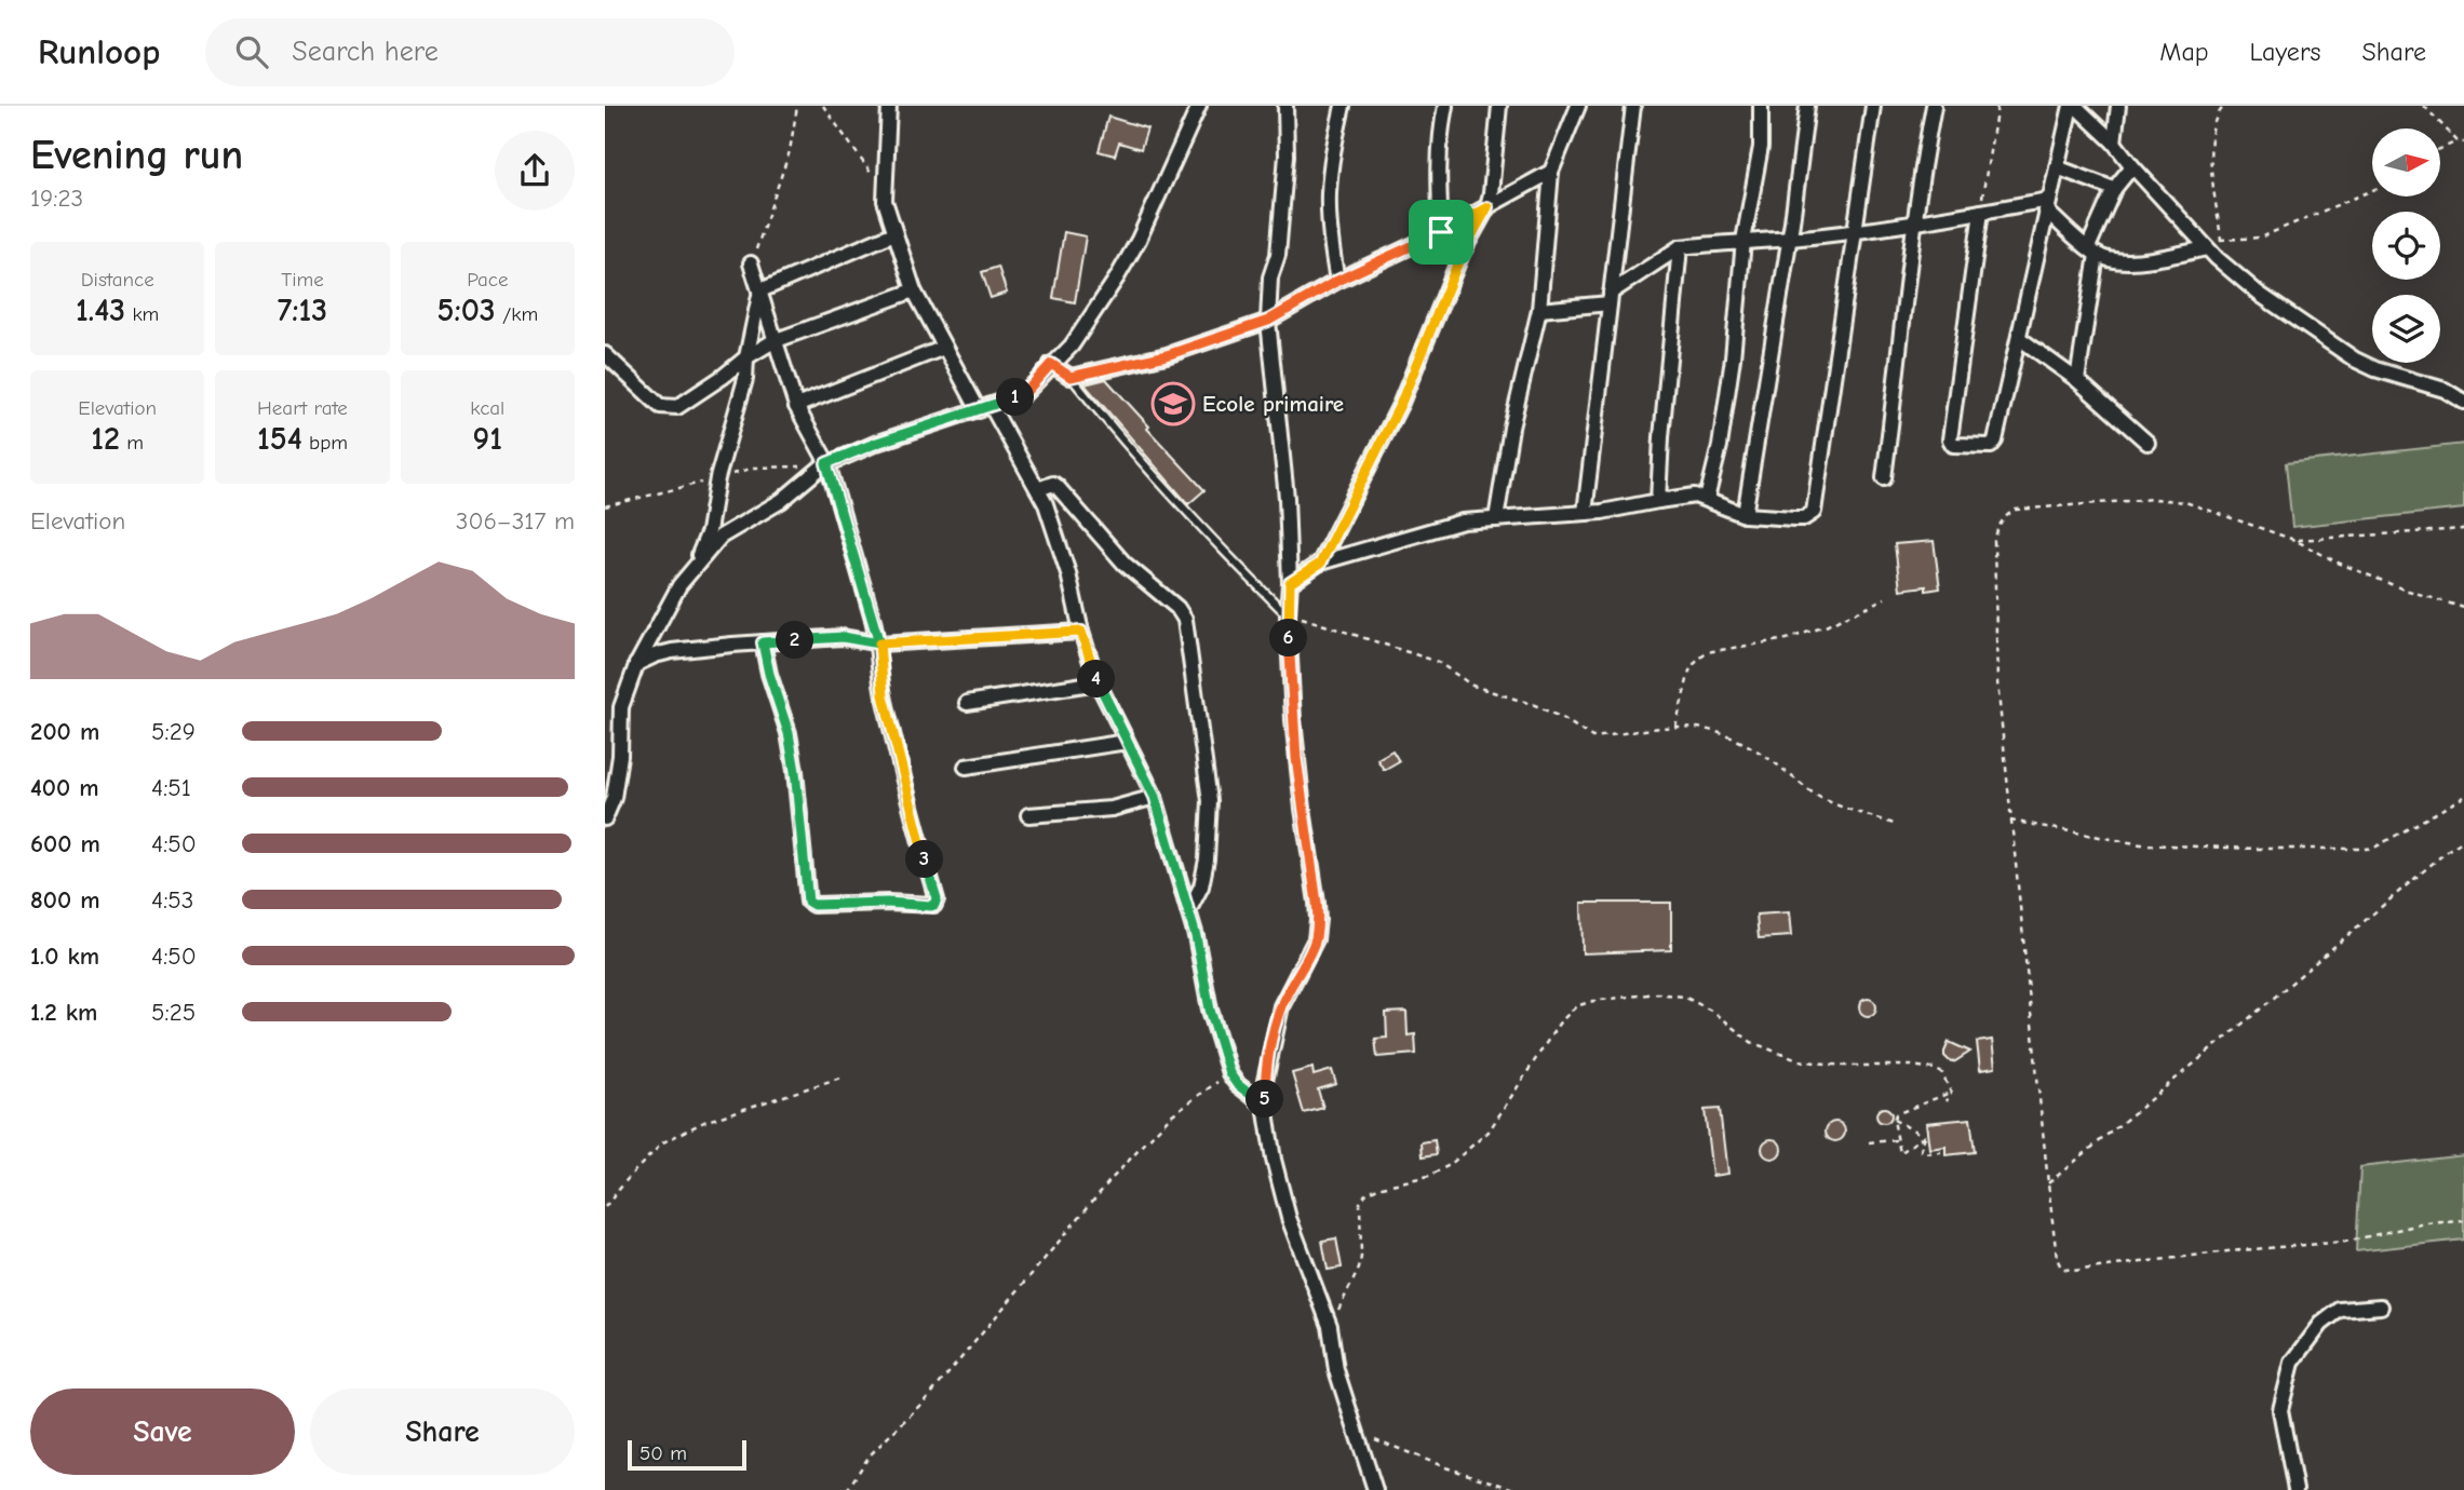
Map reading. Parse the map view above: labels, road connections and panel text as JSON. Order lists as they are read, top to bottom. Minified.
{"places":{"school or university":["Ecole primaire"]},"scale_bar":"50 m","north":"right","page":{"header":"Runloop","search":"Search here","nav":["Map","Layers","Share"],"heading":["Evening run","19:23"],"stats":[["Distance","1.43 km"],["Time","7:13"],["Pace","5:03 /km"],["Elevation","12 m"],["Heart rate","154 bpm"],["kcal","91"]],"pins":["1","6","2","4","3","5"],"chart":["Elevation","306–317 m"],"list":[{"name":"200 m","note":"5:29"},{"name":"400 m","note":"4:51"},{"name":"600 m","note":"4:50"},{"name":"800 m","note":"4:53"},{"name":"1.0 km","note":"4:50"},{"name":"1.2 km","note":"5:25"}],"buttons":["Save","Share"],"scale":"50 m"}}
